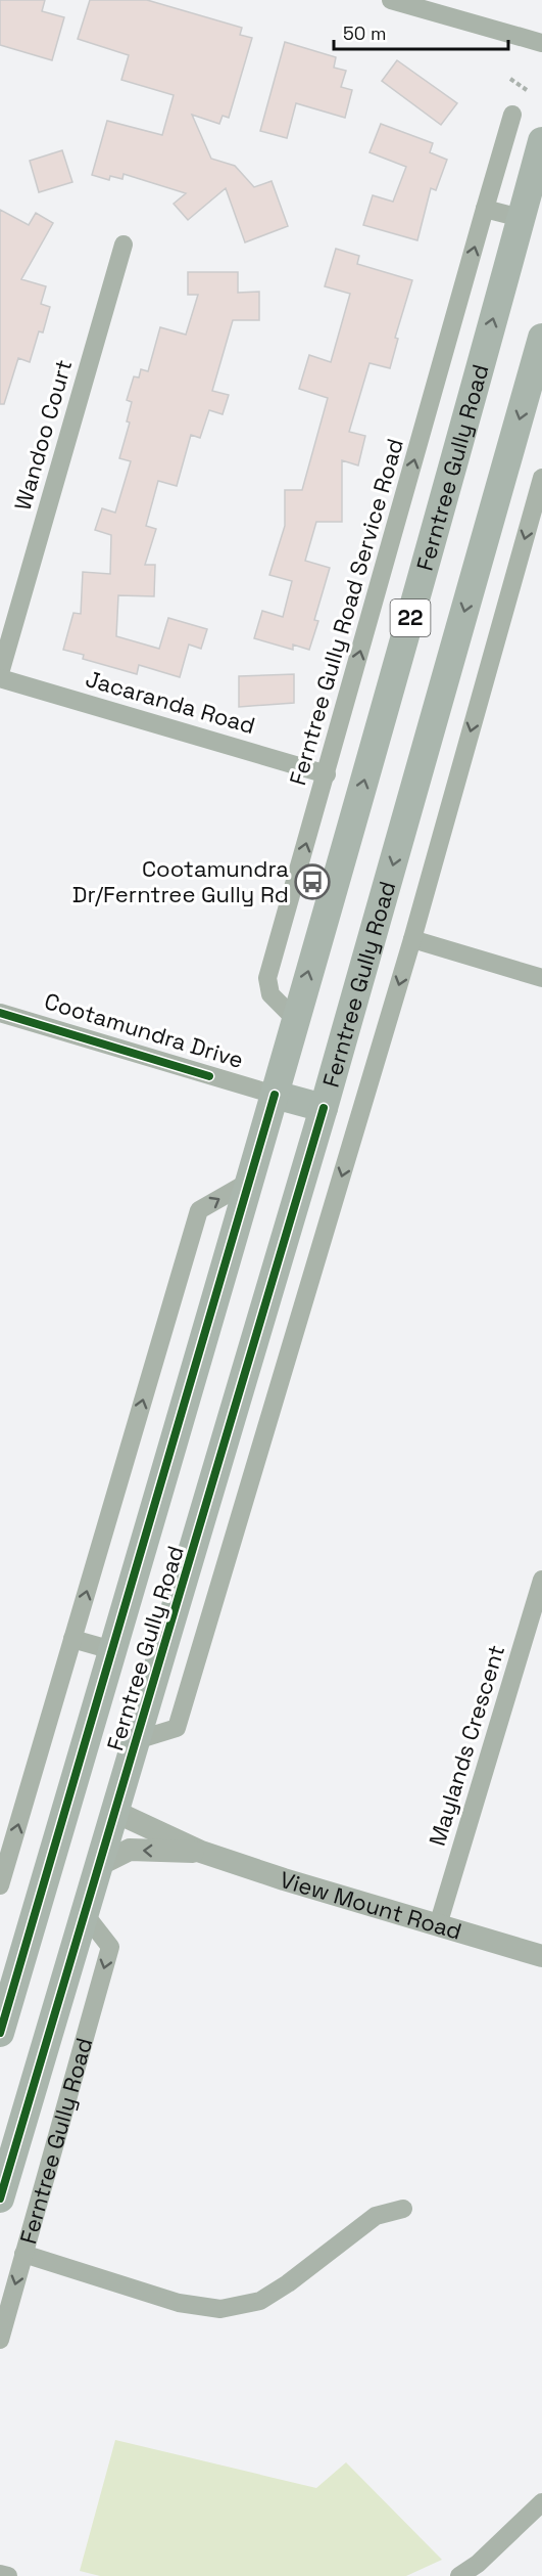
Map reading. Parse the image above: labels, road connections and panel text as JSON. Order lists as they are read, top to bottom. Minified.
{"streets":{"main road":["Ferntree Gully Road","22"],"street":["Wandoo Court","Ferntree Gully Road Service Road","Jacaranda Road","Cootamundra Drive","Maylands Crescent","View Mount Road"]},"crossings":[["Wandoo Court","Jacaranda Road"],["Ferntree Gully Road","Ferntree Gully Road Service Road"],["Ferntree Gully Road","Cootamundra Drive"],["Ferntree Gully Road","View Mount Road"],["Ferntree Gully Road Service Road","Jacaranda Road"],["Maylands Crescent","View Mount Road"]],"places":{"bus stop":["Cootamundra Dr/Ferntree Gully Rd"]},"scale_bar":"50 m"}
